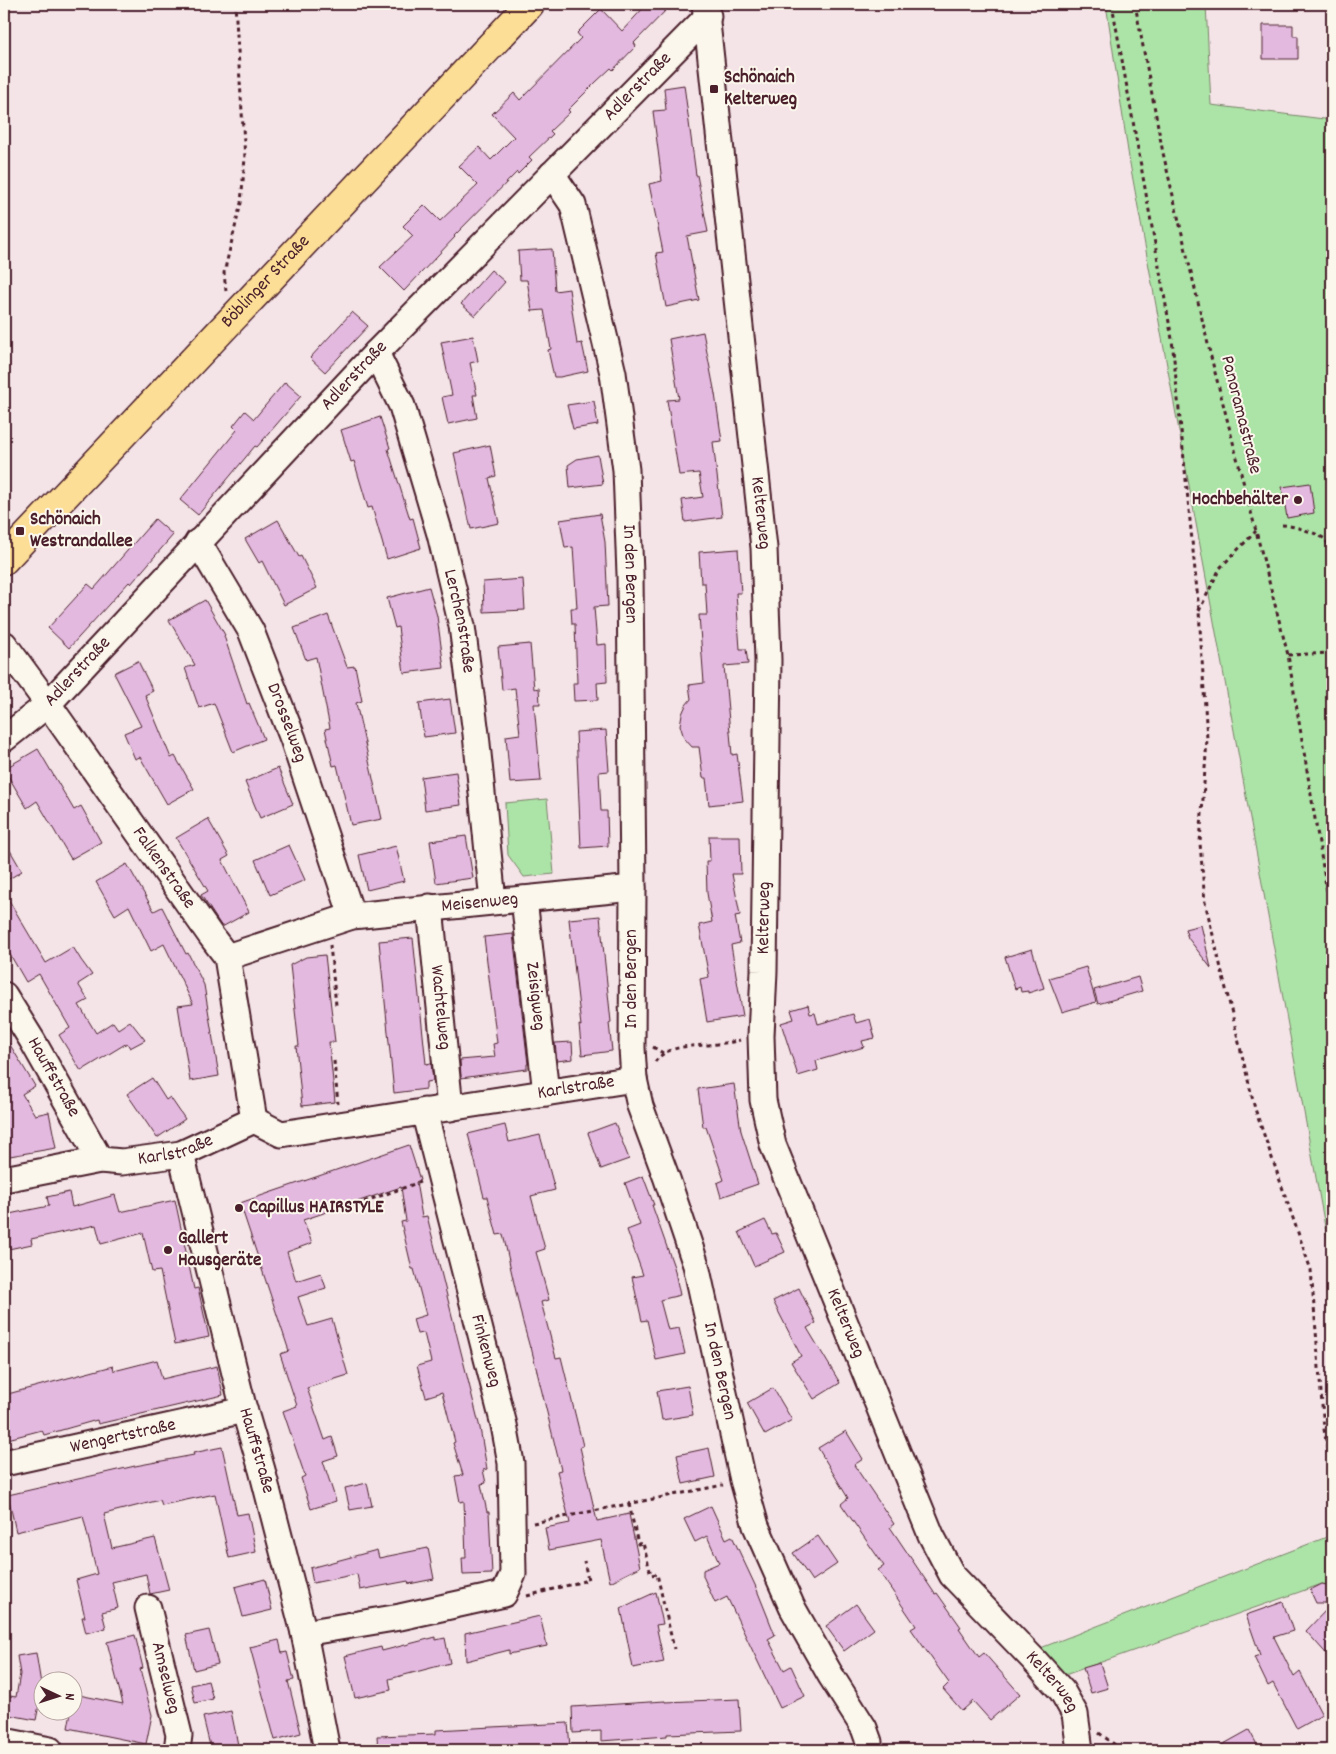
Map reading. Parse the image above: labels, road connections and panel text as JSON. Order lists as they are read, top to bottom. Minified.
{"streets":{"main road":["Böblinger Straße"],"street":["Adlerstraße","Kelterweg","In den Bergen","Lerchenstraße","Drosselweg","Falkenstraße","Meisenweg","Zeisigweg","Wachtelweg","Hauffstraße","Karlstraße","Finkenweg","Wengertstraße","Amselweg"],"path":["Panoramastraße"]},"crossings":[["Adlerstraße","Kelterweg"],["Adlerstraße","In den Bergen"],["Adlerstraße","Lerchenstraße"],["Adlerstraße","Drosselweg"],["Adlerstraße","Falkenstraße"],["In den Bergen","Meisenweg"],["In den Bergen","Karlstraße"],["Lerchenstraße","Meisenweg"],["Drosselweg","Meisenweg"],["Falkenstraße","Meisenweg"],["Falkenstraße","Karlstraße"],["Meisenweg","Zeisigweg"],["Meisenweg","Wachtelweg"],["Zeisigweg","Karlstraße"],["Wachtelweg","Karlstraße"],["Hauffstraße","Karlstraße"],["Hauffstraße","Wengertstraße"],["Karlstraße","Finkenweg"]],"places":{"transit":["Schönaich Kelterweg","Schönaich Westrandallee"],"other":["Hochbehälter","Capillus HAIRSTYLE","Gallert Hausgeräte"]},"north":"right"}
